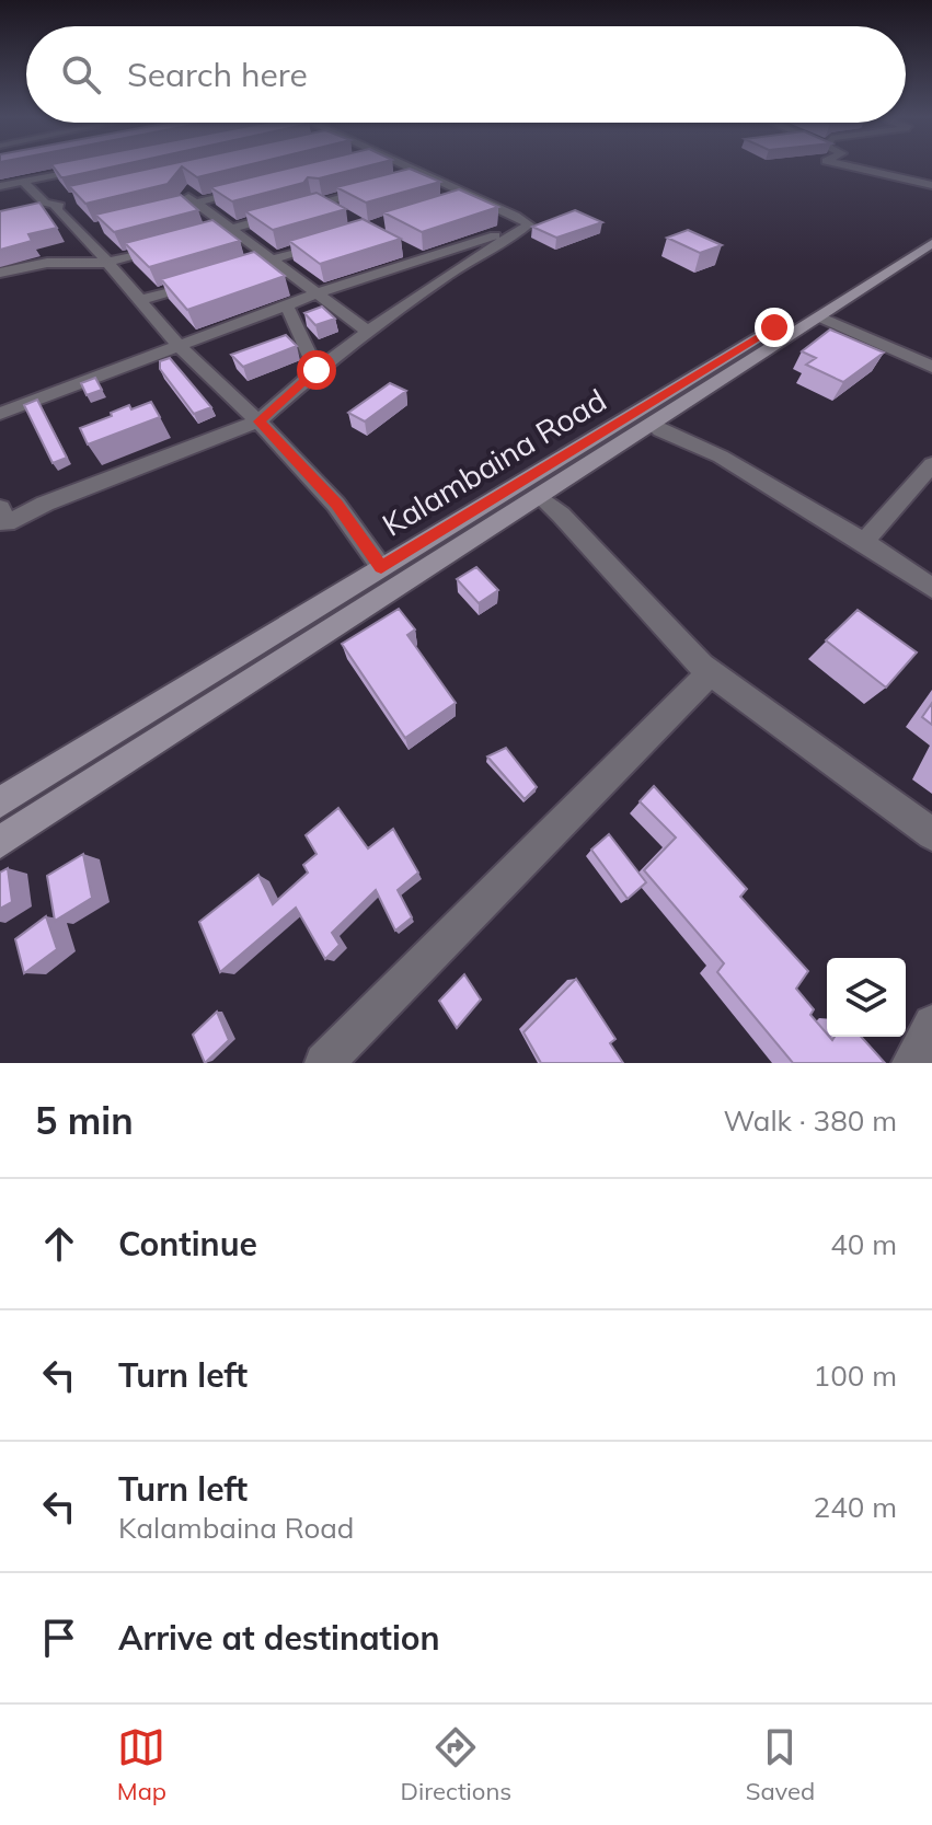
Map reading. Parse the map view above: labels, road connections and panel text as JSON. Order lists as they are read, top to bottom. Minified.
{"streets":{"main road":["Kalambaina Road"]},"page":{"search":"Search here","heading":["5 min","Walk · 380 m"],"list":[["Continue","40 m"],["Turn left","100 m"],["Turn left","Kalambaina Road","240 m"],"Arrive at destination"],"nav":["Map","Directions","Saved"]}}
